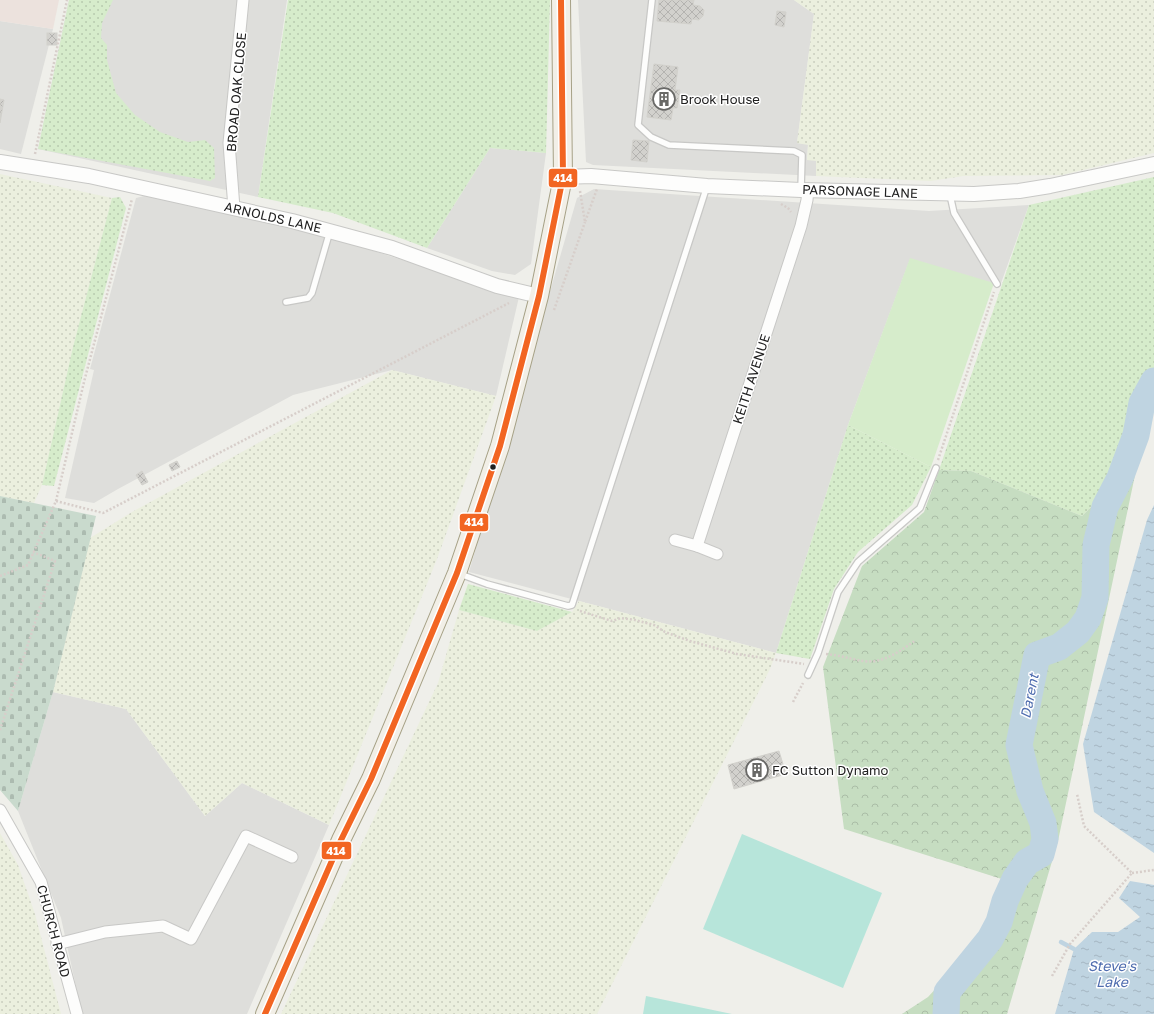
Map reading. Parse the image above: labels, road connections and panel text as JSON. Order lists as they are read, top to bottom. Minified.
{"streets":{"street":["BROAD OAK CLOSE","PARSONAGE LANE","ARNOLDS LANE","KEITH AVENUE","CHURCH ROAD"]},"crossings":[["BROAD OAK CLOSE","ARNOLDS LANE"],["PARSONAGE LANE","KEITH AVENUE"]],"water":["Darent","Steve's Lake"],"places":{"building":["Brook House","FC Sutton Dynamo"]},"lines":["transit line 414"]}
